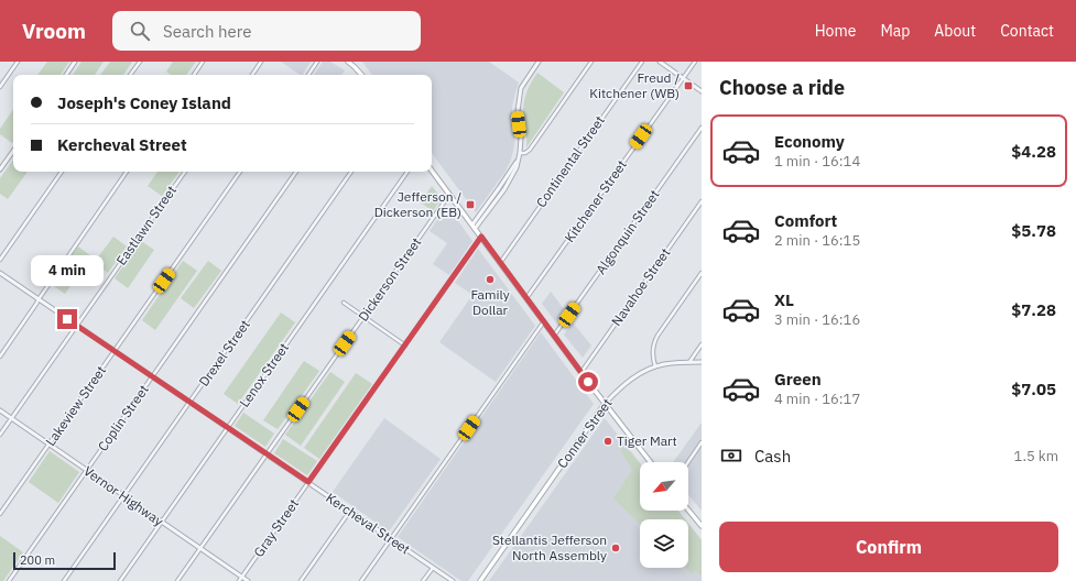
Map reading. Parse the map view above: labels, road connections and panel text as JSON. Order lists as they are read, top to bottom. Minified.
{"streets":{"main road":["Conner Street"],"street":["Continental Street","Kitchener Street","Eastlawn Street","Algonquin Street","Dickerson Street","Navahoe Street","Drexel Street","Lenox Street","Lakeview Street","Coplin Street","Vernor Highway","Kercheval Street","Gray Street"]},"crossings":[["Eastlawn Street","Vernor Highway"],["Eastlawn Street","Kercheval Street"],["Dickerson Street","Vernor Highway"],["Dickerson Street","Kercheval Street"],["Drexel Street","Vernor Highway"],["Drexel Street","Kercheval Street"],["Lenox Street","Vernor Highway"],["Lenox Street","Kercheval Street"],["Lakeview Street","Vernor Highway"],["Lakeview Street","Kercheval Street"],["Coplin Street","Vernor Highway"],["Coplin Street","Kercheval Street"],["Vernor Highway","Gray Street"],["Kercheval Street","Gray Street"]],"places":{"transit":["Freud / Kitchener (WB)","Jefferson / Dickerson (EB)"],"other":["Family Dollar","Tiger Mart","Stellantis Jefferson North Assembly"]},"scale_bar":"200 m","north":"bottom left","page":{"header":"Vroom","search":"Search here","nav":["Home","Map","About","Contact"],"heading":"Choose a ride","banner":["Joseph's Coney Island","Kercheval Street"],"list":[{"name":"Economy","note":"1 min · 16:14","value":"$4.28"},{"name":"Comfort","note":"2 min · 16:15","value":"$5.78"},{"name":"XL","note":"3 min · 16:16","value":"$7.28"},{"name":"Green","note":"4 min · 16:17","value":"$7.05"}],"bubble":"4 min","pay":["Cash","1.5 km"],"buttons":"Confirm","scale":"200 m"}}
